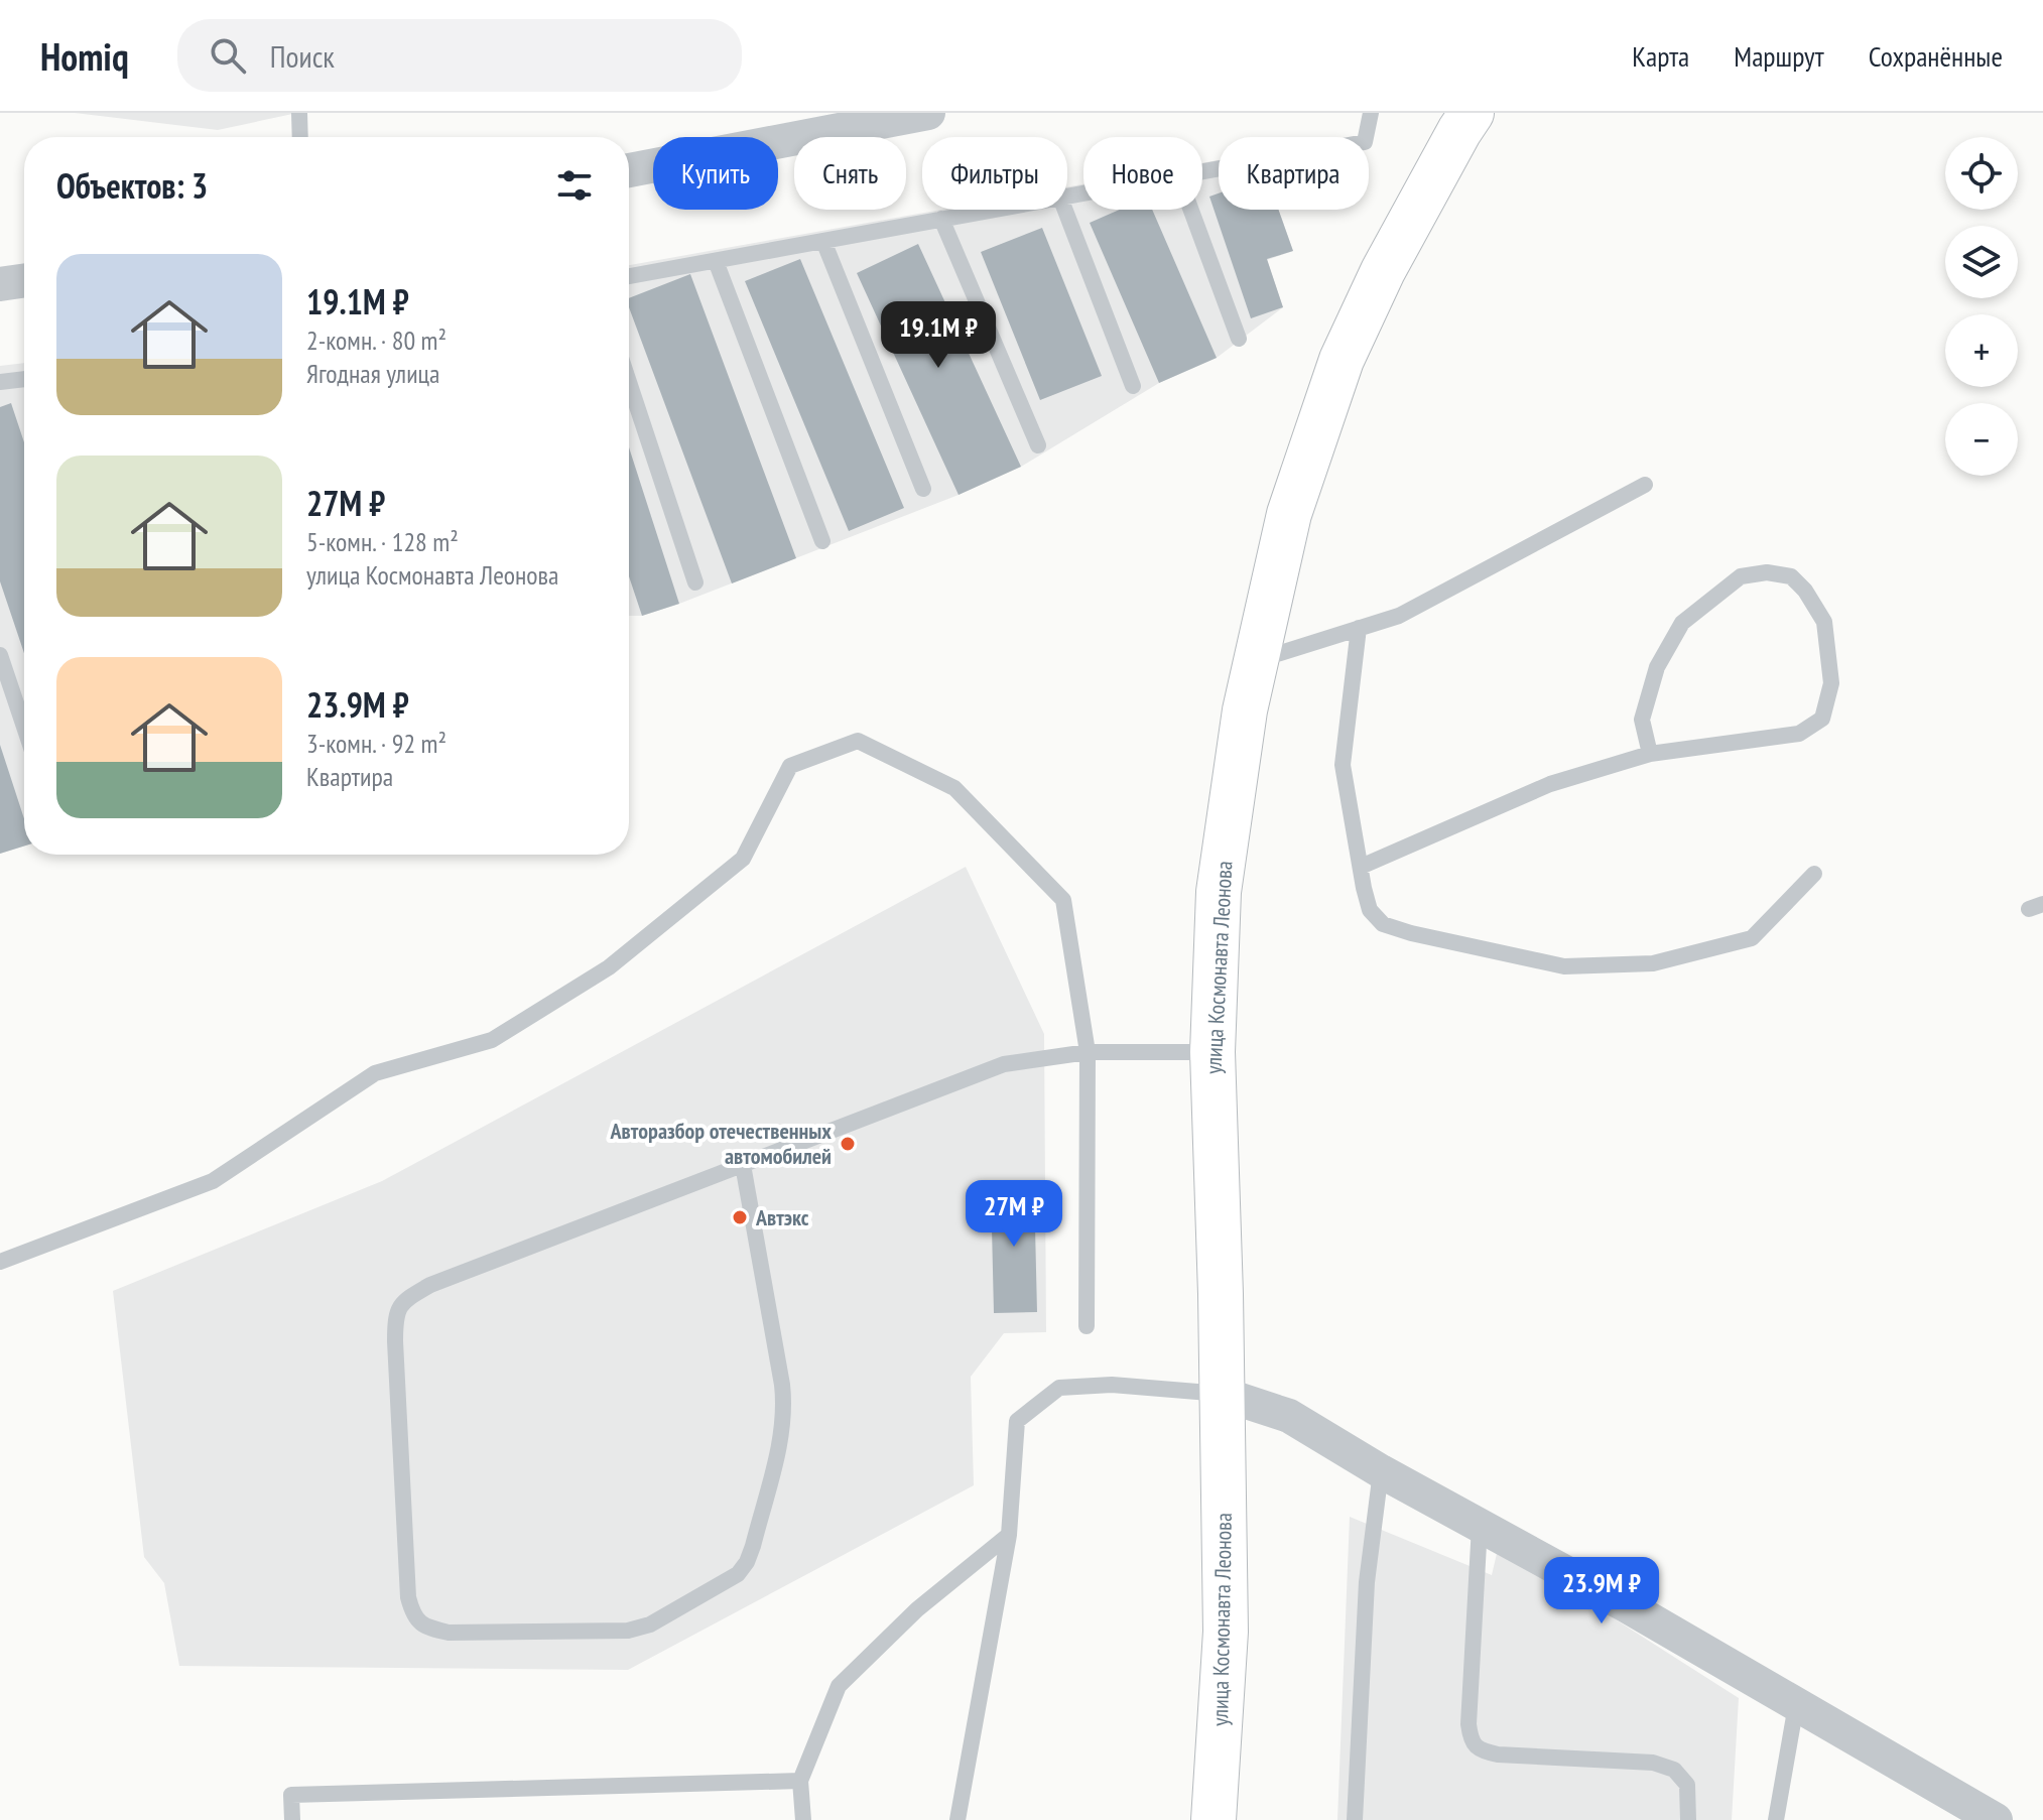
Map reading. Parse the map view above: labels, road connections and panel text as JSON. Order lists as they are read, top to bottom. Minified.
{"streets":{"main road":["улица Космонавта Леонова"]},"places":["Авторазбор отечественных автомобилей","Автэкс"],"page":{"header":"Homiq","search":"Поиск","nav":["Карта","Маршрут","Сохранённые"],"map_buttons":["+","−"],"chip":["Купить","Снять","Фильтры","Новое","Квартира"],"heading":"Объектов: 3","list":[{"name":"19.1M ₽","note":"2-комн. · 80 m² · Ягодная улица"},{"name":"27M ₽","note":"5-комн. · 128 m² · улица Космонавта Леонова"},{"name":"23.9M ₽","note":"3-комн. · 92 m² · Квартира"}],"price":["19.1M ₽","27M ₽","23.9M ₽"]}}
